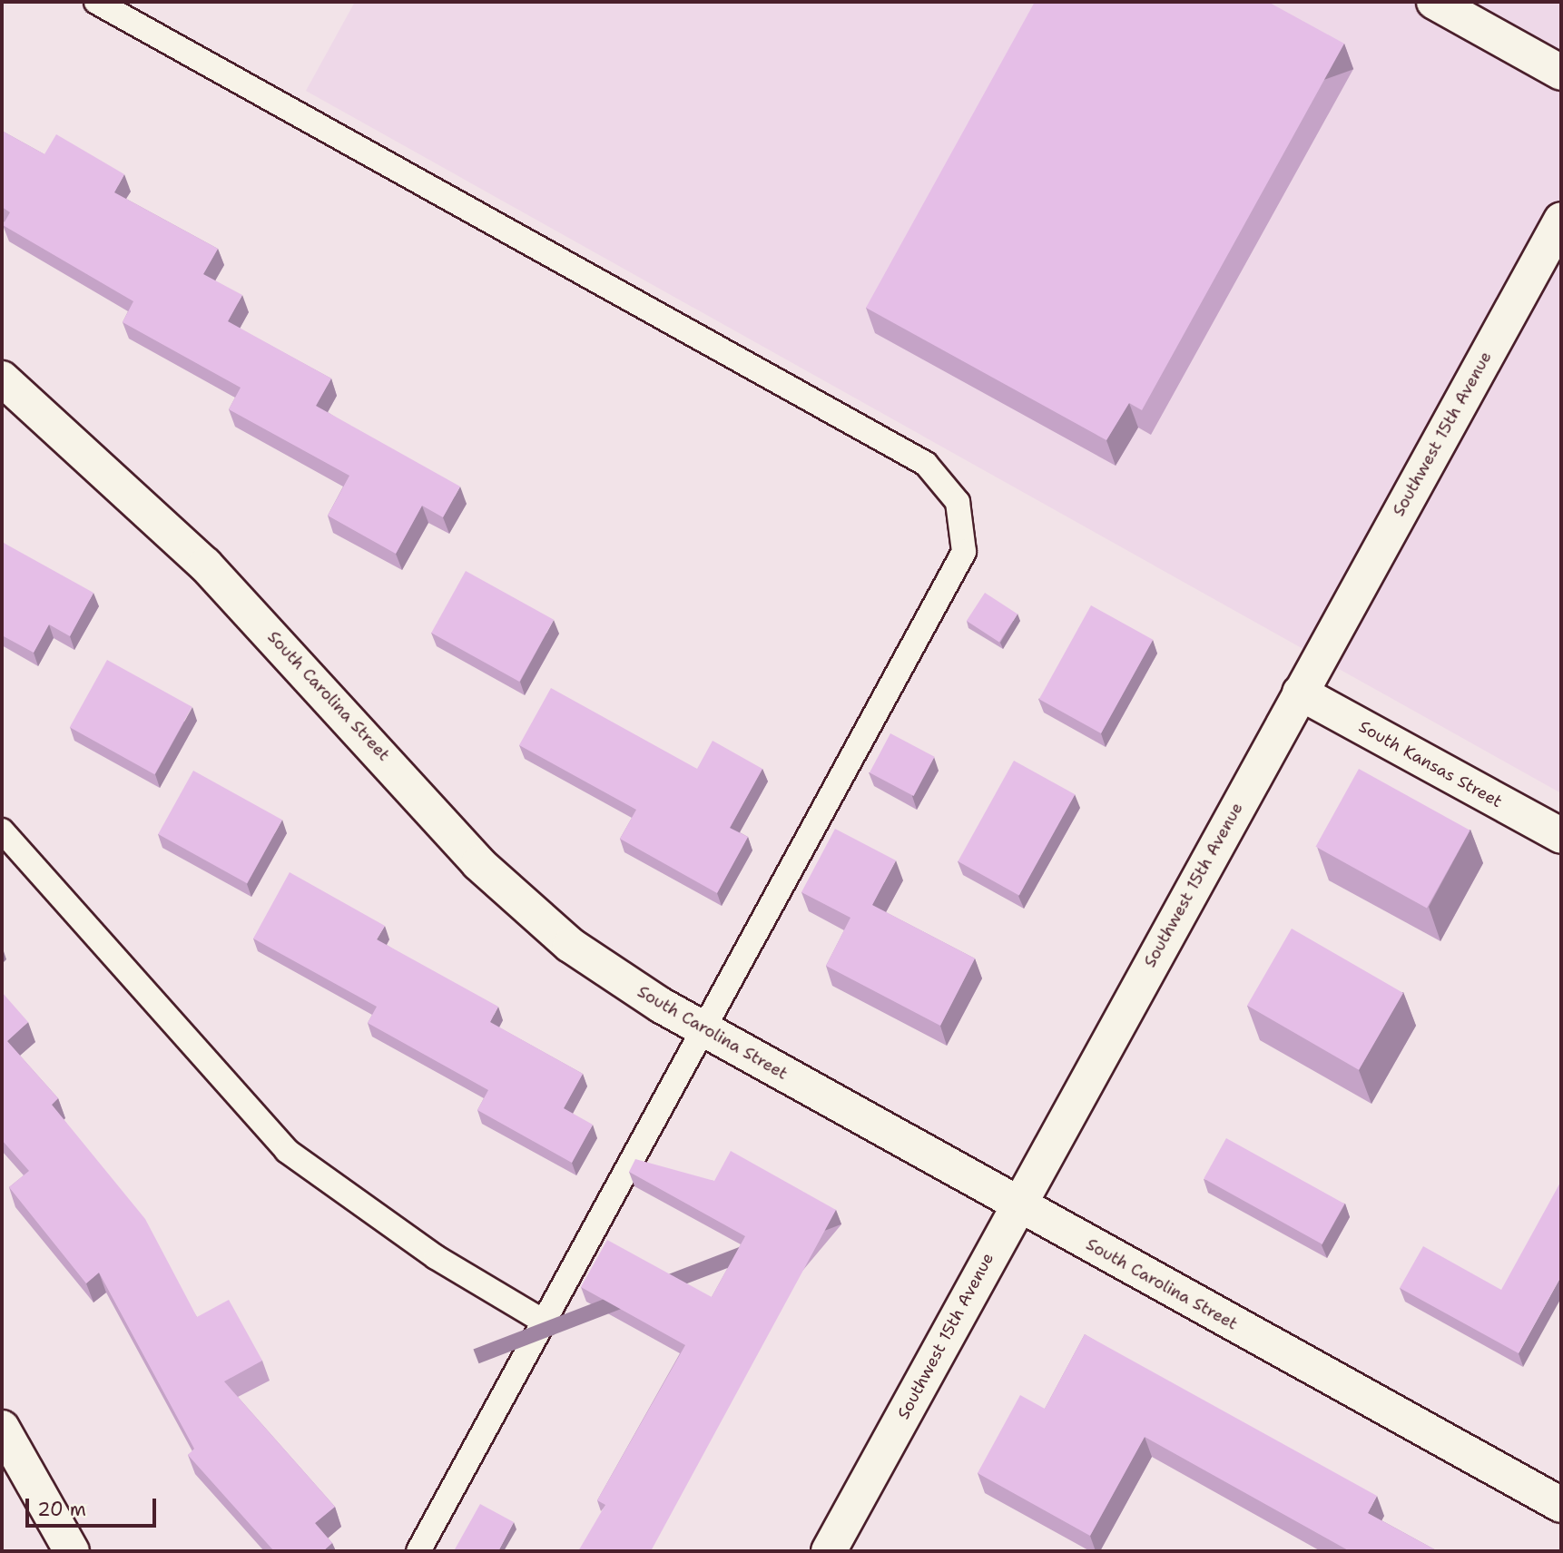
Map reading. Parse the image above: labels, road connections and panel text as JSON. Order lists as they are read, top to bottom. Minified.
{"streets":{"street":["Southwest 15th Avenue","South Carolina Street","South Kansas Street"]},"crossings":[["Southwest 15th Avenue","South Carolina Street"],["Southwest 15th Avenue","South Kansas Street"]],"scale_bar":"20 m"}
